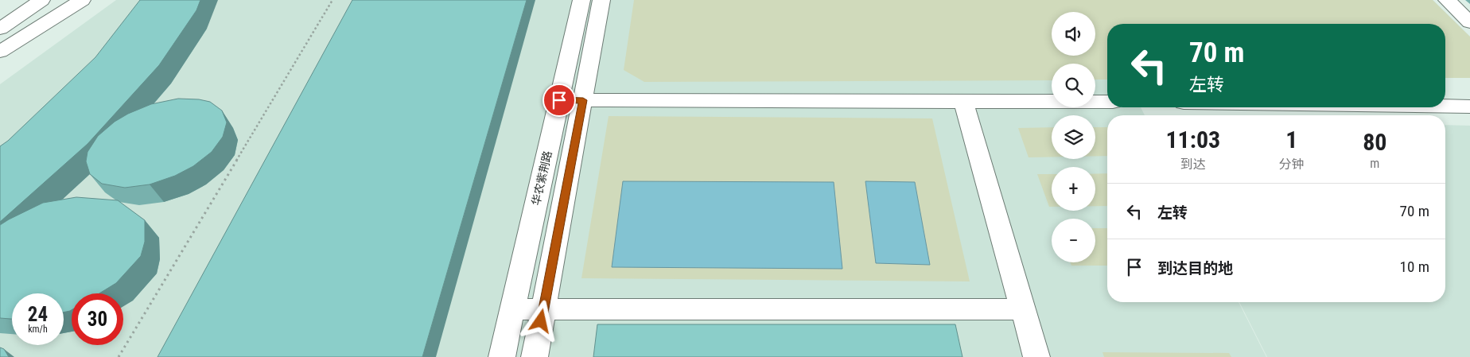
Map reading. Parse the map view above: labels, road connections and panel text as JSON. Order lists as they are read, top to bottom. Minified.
{"streets":{"street":["华农紫荆路"]},"page":{"map_buttons":["+","−"],"turn":["70 m","左转"],"eta":["11:03","到达","1","分钟","80","m"],"list":[{"name":"左转","value":"70 m"},{"name":"到达目的地","value":"10 m"}],"speed":"24 km/h","limit":"30"}}
